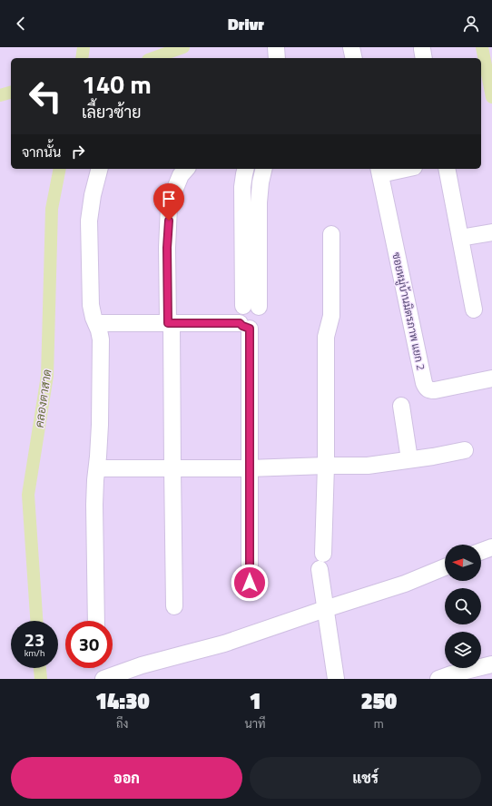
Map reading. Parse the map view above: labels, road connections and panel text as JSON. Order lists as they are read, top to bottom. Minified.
{"streets":{"street":["ซอยหมู่บ้านมิตรภาพ แยก 2"]},"water":["คลองตาสาด"],"north":"left","page":{"header":"Drivr","turn":["140 m","เลี้ยวซ้าย"],"then":"จากนั้น","speed":"23 km/h","limit":"30","eta":["14:30","ถึง","1","นาที","250","m"],"buttons":["ออก","แชร์"]}}
